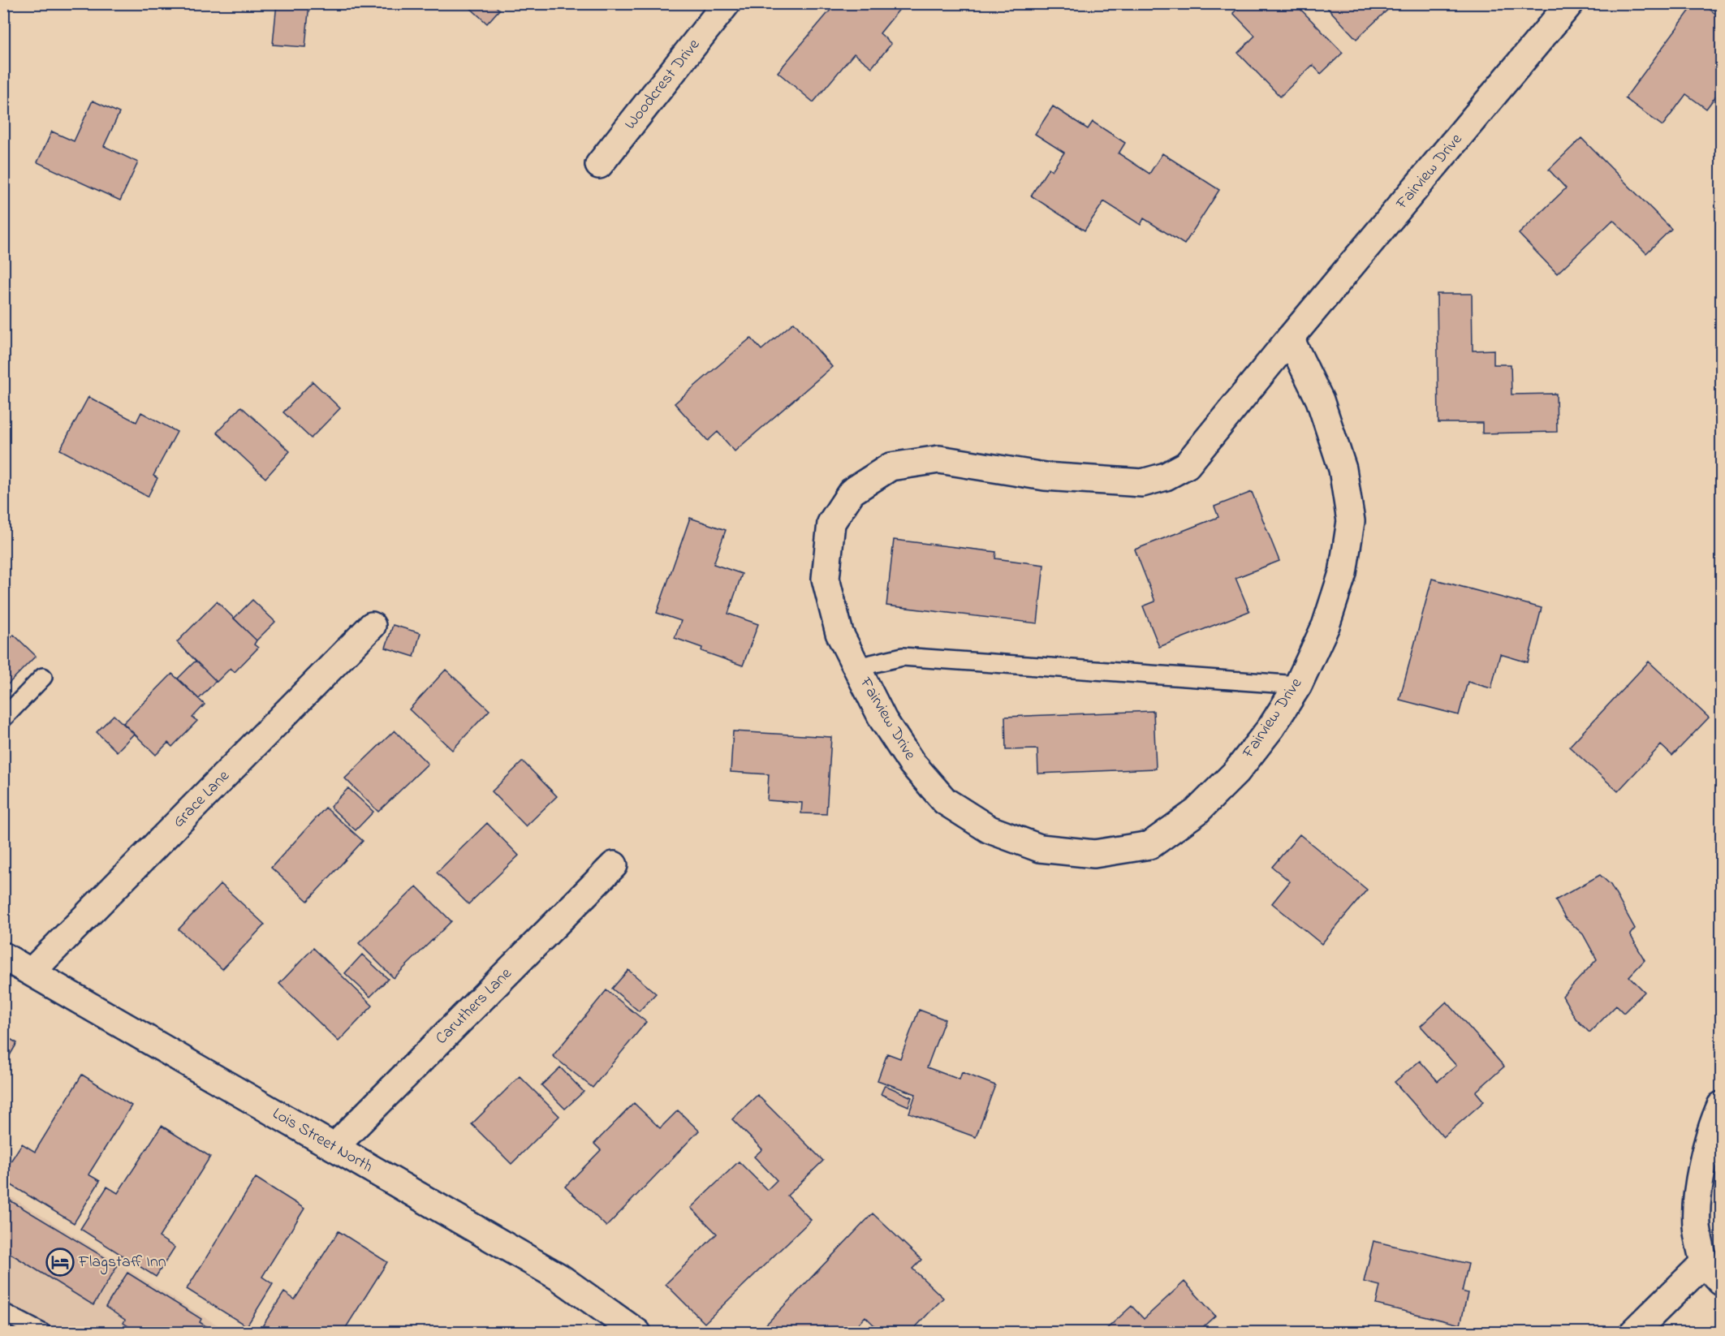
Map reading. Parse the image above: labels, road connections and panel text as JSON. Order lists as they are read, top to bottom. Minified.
{"streets":{"street":["Woodcrest Drive","Fairview Drive","Grace Lane","Caruthers Lane","Lois Street North"]},"crossings":[["Grace Lane","Lois Street North"],["Caruthers Lane","Lois Street North"]],"places":{"hotel":["Flagstaff Inn"]}}
